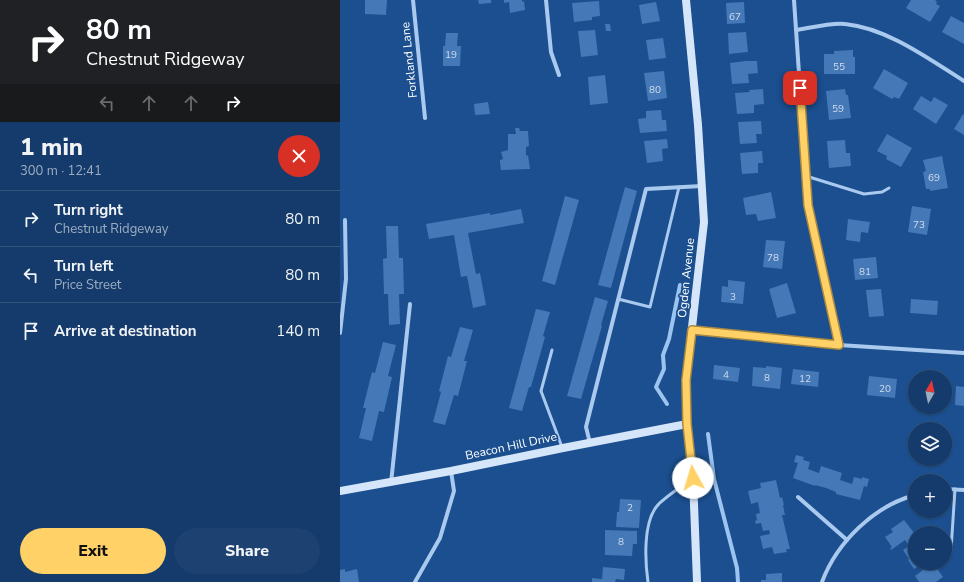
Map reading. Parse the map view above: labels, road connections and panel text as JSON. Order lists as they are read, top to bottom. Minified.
{"streets":{"street":["Forkland Lane","Ogden Avenue","Beacon Hill Drive"]},"crossings":[["Ogden Avenue","Beacon Hill Drive"]],"house_numbers":["67","19","55","80","59","69","73","78","81","3","4","8","12","20","2","8"],"north":"top","page":{"turn":["80 m","Chestnut Ridgeway"],"heading":["1 min","300 m · 12:41"],"list":[{"name":"Turn right","note":"Chestnut Ridgeway","value":"80 m"},{"name":"Turn left","note":"Price Street","value":"80 m"},{"name":"Arrive at destination","value":"140 m"}],"map_buttons":["+","−"],"buttons":["Exit","Share"]}}
